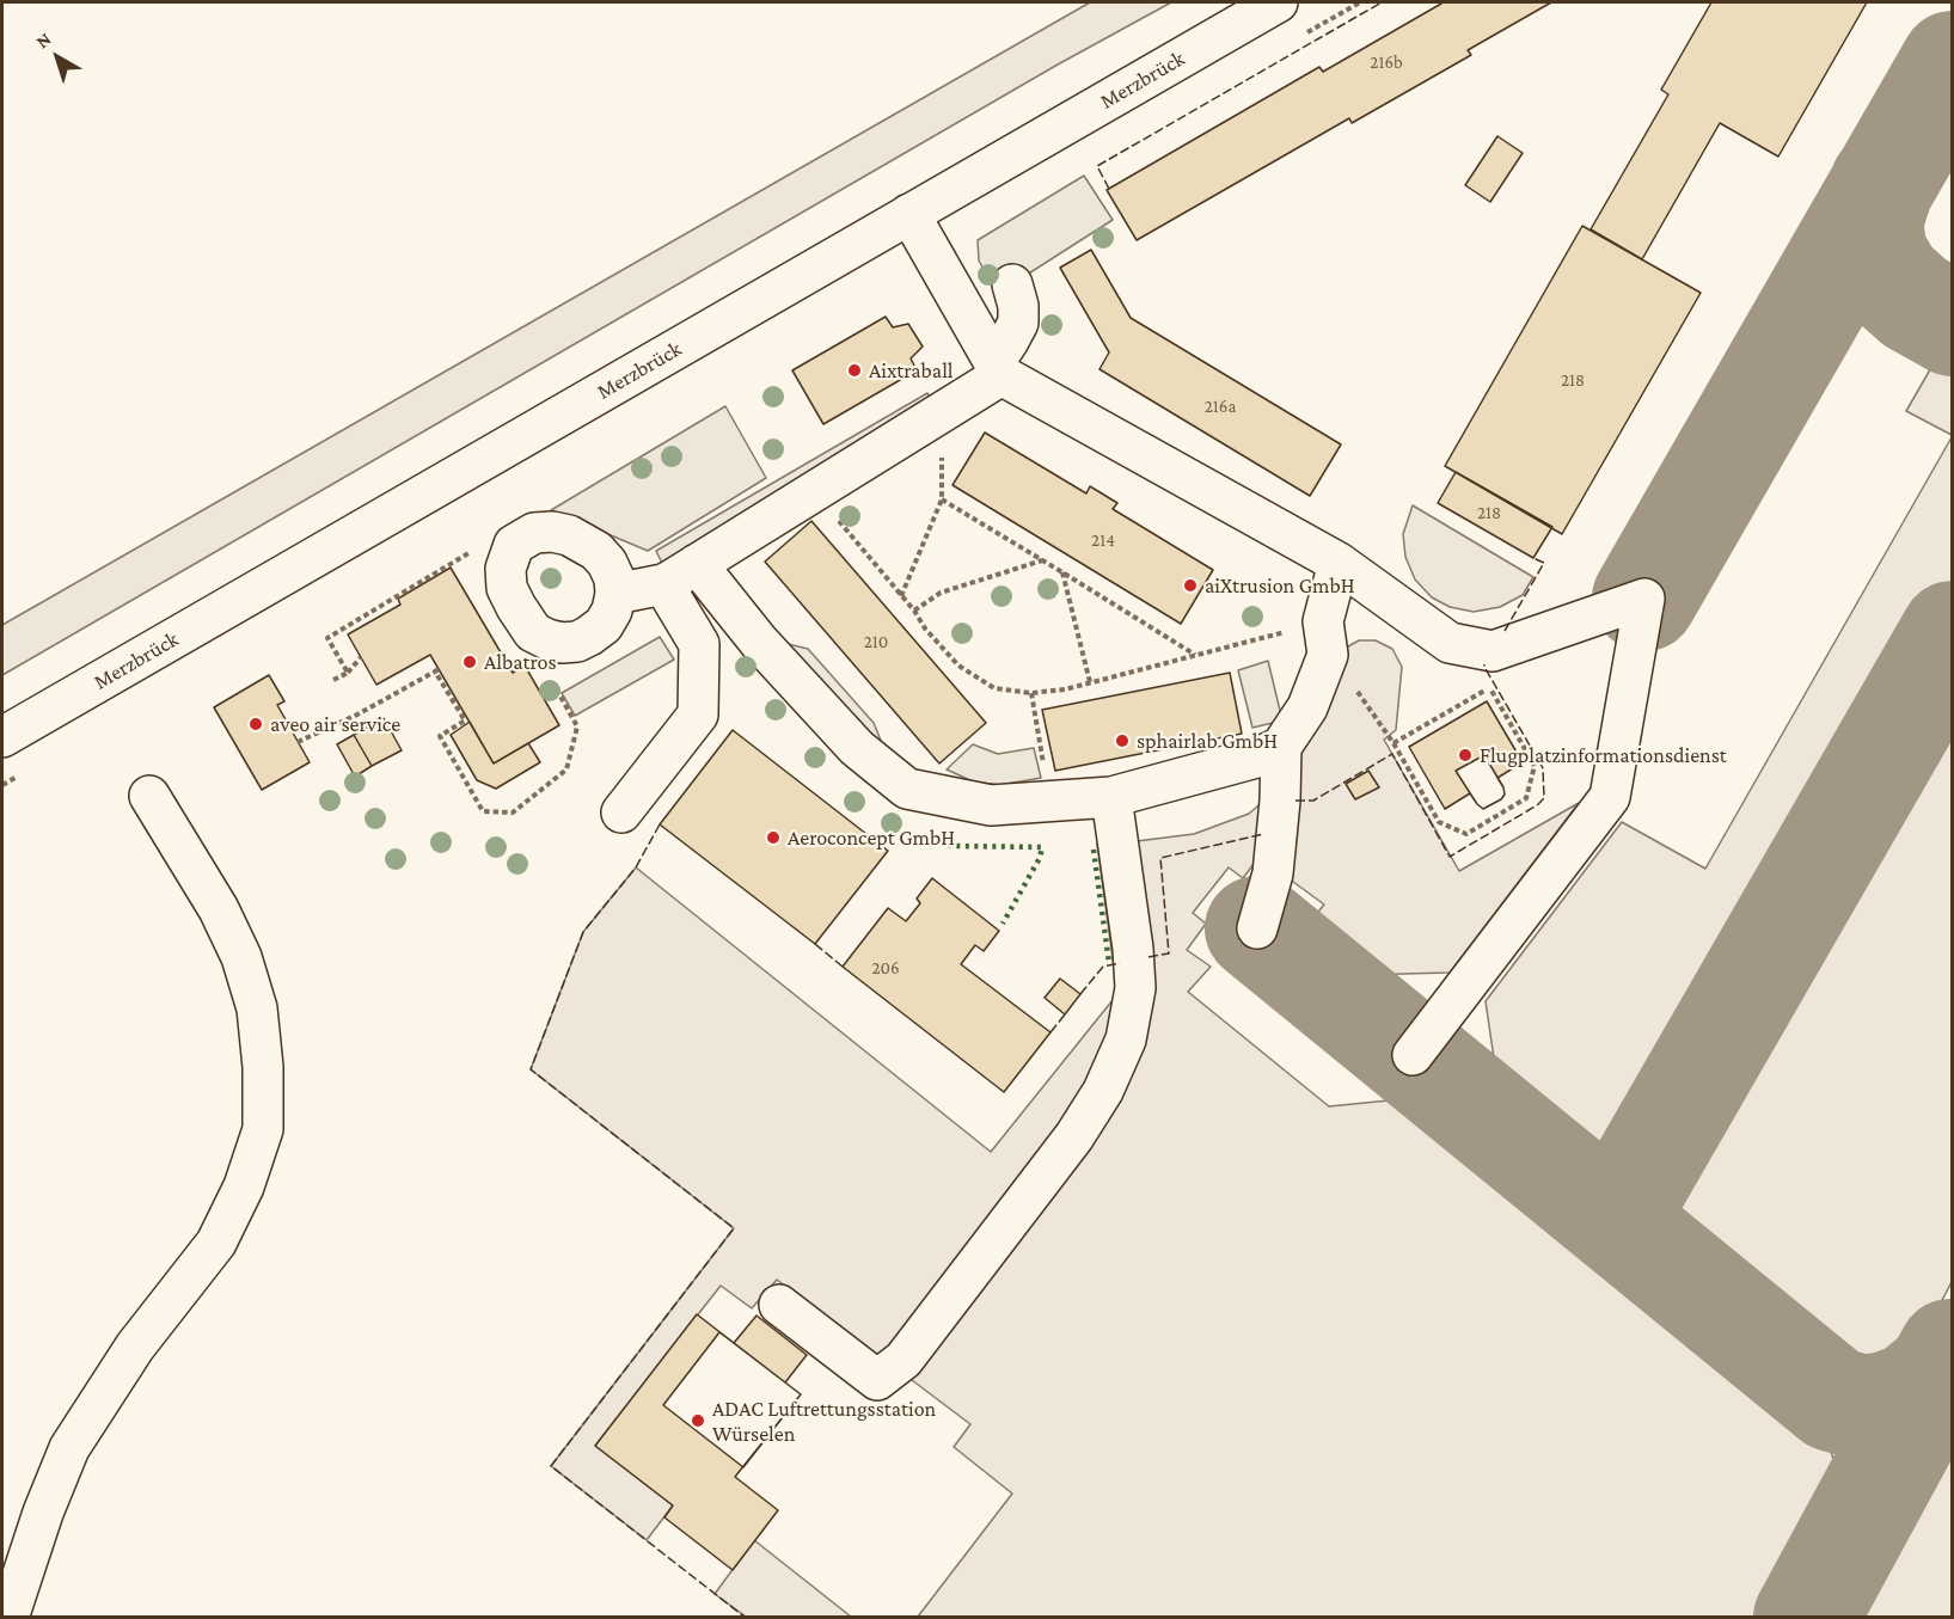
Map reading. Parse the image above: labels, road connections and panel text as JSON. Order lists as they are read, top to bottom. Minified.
{"streets":{"main road":["Merzbrück"]},"places":["Aixtraball","aiXtrusion GmbH","Albatros","aveo air service","sphairlab GmbH","Flugplatzinformationsdienst","Aeroconcept GmbH","ADAC Luftrettungsstation Würselen"],"house_numbers":["216b","218","216a","218","214","210","206"],"north":"top left"}
